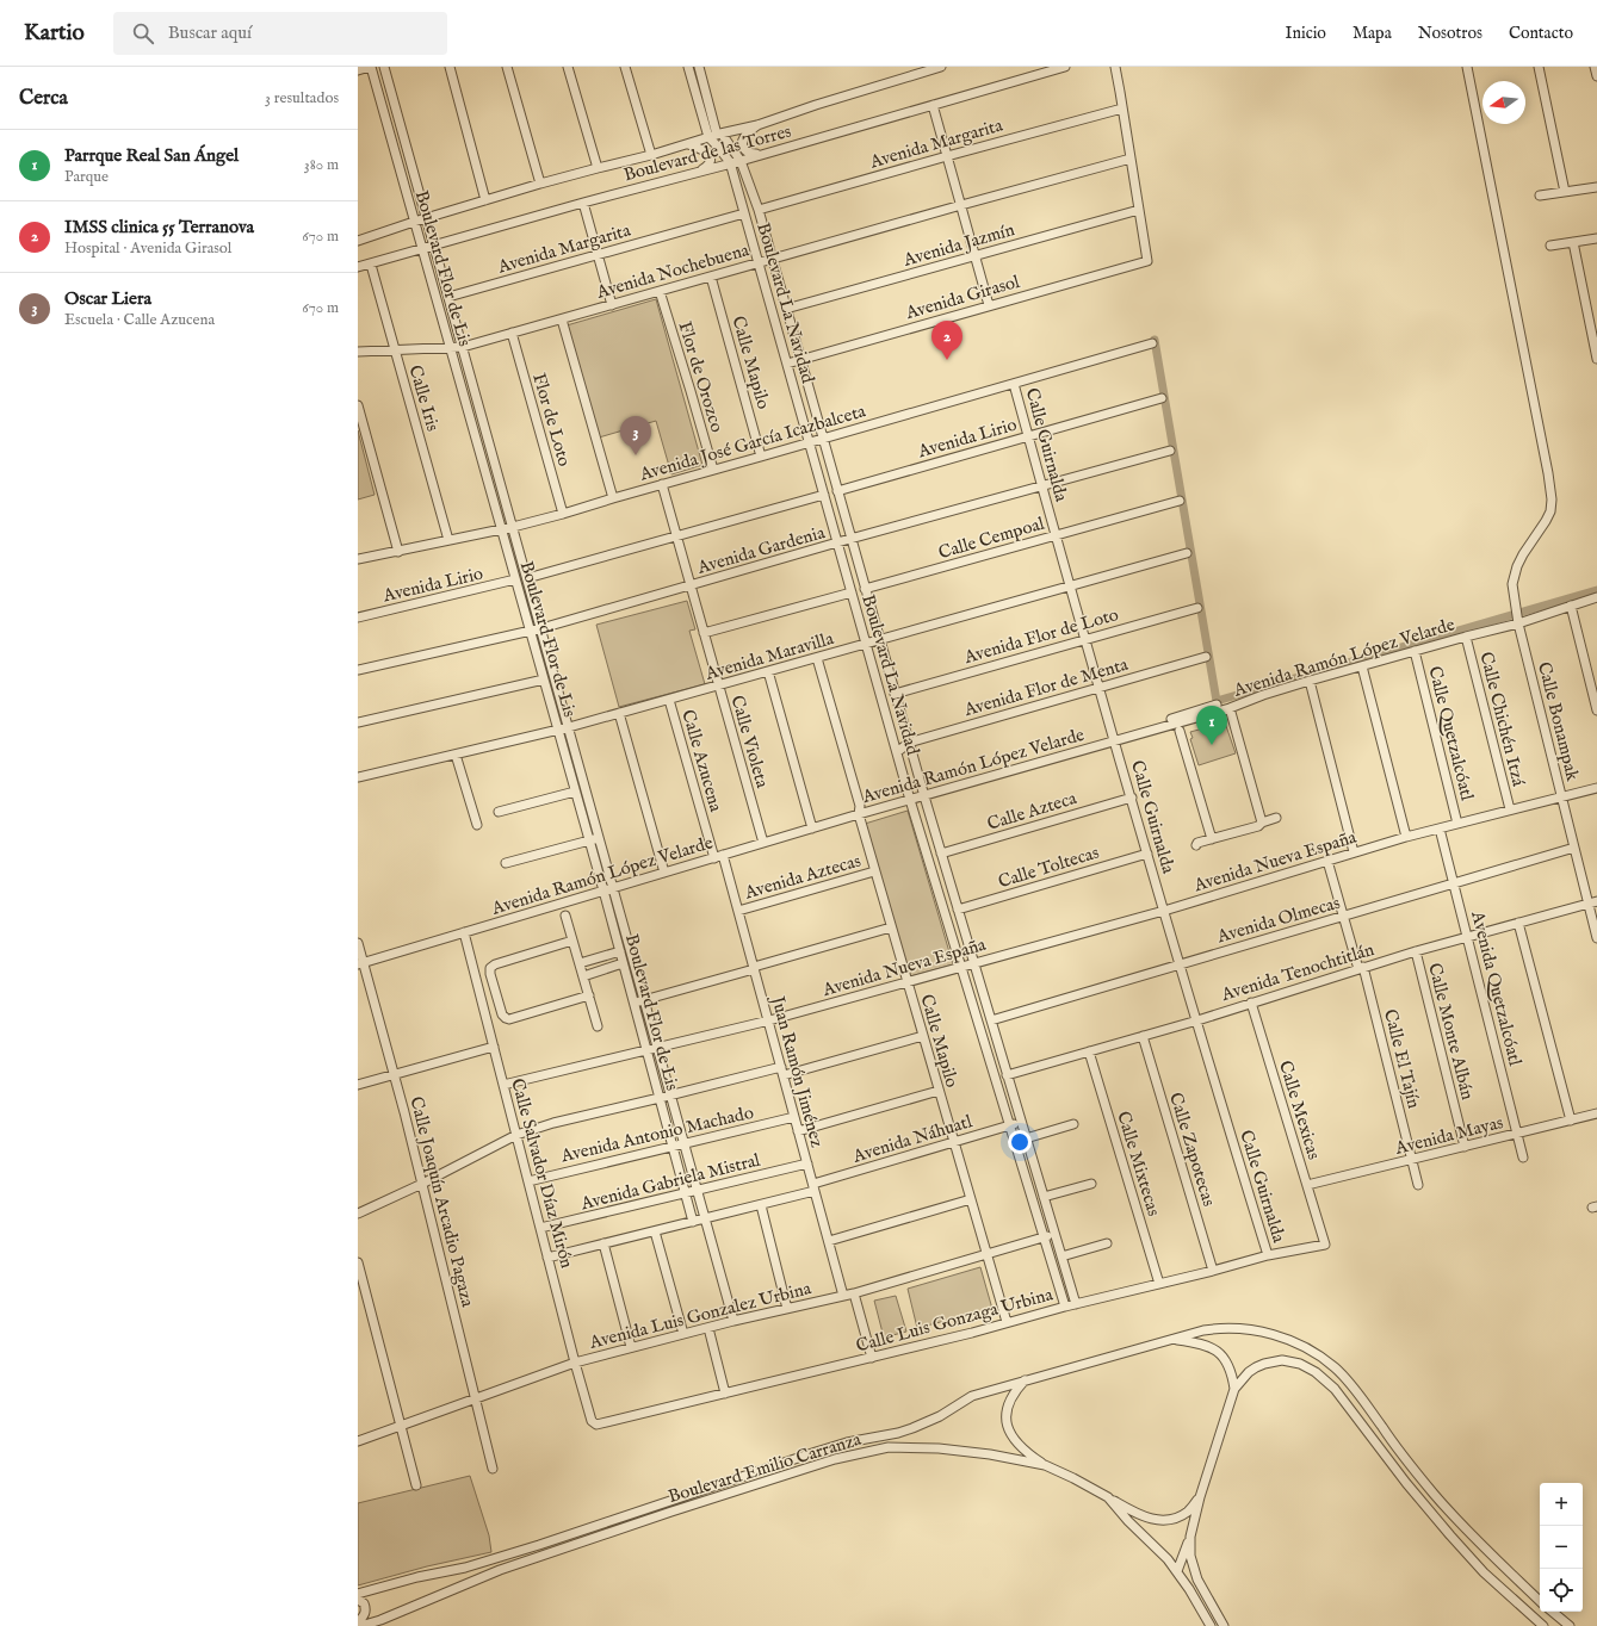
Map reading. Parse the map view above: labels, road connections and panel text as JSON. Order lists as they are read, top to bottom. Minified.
{"streets":{"street":["Avenida Margarita","Boulevard de las Torres","Avenida Jazmín","Boulevard Flor de Lis","Avenida Nochebuena","Avenida Girasol","Boulevard La Navidad","Calle Mapilo","Flor de Orozco","Calle Iris","Flor de Loto","Avenida Lirio","Avenida José García Icazbalceta","Calle Guirnalda","Calle Cempoal","Avenida Gardenia","Avenida Flor de Loto","Avenida Maravilla","Avenida Ramón López Velarde","Avenida Flor de Menta","Calle Chichén Itzá","Calle Bonampak","Calle Quetzalcóatl","Calle Violeta","Calle Azucena","Calle Azteca","Avenida Nueva España","Calle Toltecas","Avenida Aztecas","Avenida Olmecas","Avenida Tenochtitlán","Avenida Quetzalcóatl","Calle Monte Albán","Calle El Tajín","Juan Ramón Jiménez","Calle Mexicas","Avenida Antonio Machado","Avenida Mayas","Avenida Náhuatl","Calle Zapotecas","Calle Mixtecas","Calle Salvador Díaz Mirón","Avenida Gabriela Mistral","Calle Joaquín Arcadio Pagaza","Avenida Luis Gonzalez Urbina","Calle Luis Gonzaga Urbina","Boulevard Emilio Carranza"]},"crossings":[["Avenida Margarita","Boulevard Flor de Lis"],["Avenida Margarita","Boulevard La Navidad"],["Boulevard de las Torres","Boulevard Flor de Lis"],["Boulevard de las Torres","Boulevard La Navidad"],["Boulevard de las Torres","Calle Iris"],["Avenida Jazmín","Avenida Girasol"],["Avenida Jazmín","Boulevard La Navidad"],["Boulevard Flor de Lis","Avenida Nochebuena"],["Boulevard Flor de Lis","Avenida Lirio"],["Boulevard Flor de Lis","Avenida José García Icazbalceta"],["Boulevard Flor de Lis","Avenida Gardenia"],["Boulevard Flor de Lis","Avenida Maravilla"],["Boulevard Flor de Lis","Avenida Ramón López Velarde"],["Boulevard Flor de Lis","Avenida Nueva España"],["Boulevard Flor de Lis","Avenida Antonio Machado"],["Boulevard Flor de Lis","Avenida Náhuatl"],["Boulevard Flor de Lis","Avenida Gabriela Mistral"],["Boulevard Flor de Lis","Avenida Luis Gonzalez Urbina"],["Avenida Nochebuena","Boulevard La Navidad"],["Avenida Nochebuena","Calle Mapilo"],["Avenida Nochebuena","Flor de Orozco"],["Avenida Nochebuena","Calle Iris"],["Avenida Nochebuena","Flor de Loto"],["Avenida Girasol","Boulevard La Navidad"],["Boulevard La Navidad","Avenida Lirio"],["Boulevard La Navidad","Avenida José García Icazbalceta"],["Boulevard La Navidad","Calle Cempoal"],["Boulevard La Navidad","Avenida Gardenia"],["Boulevard La Navidad","Avenida Flor de Loto"],["Boulevard La Navidad","Avenida Maravilla"],["Boulevard La Navidad","Avenida Ramón López Velarde"],["Boulevard La Navidad","Avenida Flor de Menta"],["Boulevard La Navidad","Calle Azteca"],["Boulevard La Navidad","Avenida Nueva España"],["Boulevard La Navidad","Calle Toltecas"],["Boulevard La Navidad","Avenida Olmecas"],["Boulevard La Navidad","Avenida Tenochtitlán"],["Boulevard La Navidad","Avenida Náhuatl"],["Boulevard La Navidad","Avenida Luis Gonzalez Urbina"],["Boulevard La Navidad","Calle Luis Gonzaga Urbina"],["Calle Mapilo","Avenida José García Icazbalceta"],["Calle Mapilo","Avenida Maravilla"],["Calle Mapilo","Avenida Ramón López Velarde"],["Calle Mapilo","Avenida Nueva España"],["Calle Mapilo","Avenida Aztecas"],["Calle Mapilo","Avenida Náhuatl"],["Calle Mapilo","Avenida Luis Gonzalez Urbina"],["Calle Mapilo","Calle Luis Gonzaga Urbina"],["Flor de Orozco","Avenida José García Icazbalceta"],["Calle Iris","Avenida José García Icazbalceta"],["Flor de Loto","Avenida José García Icazbalceta"],["Avenida Lirio","Calle Guirnalda"],["Avenida José García Icazbalceta","Calle Guirnalda"],["Avenida José García Icazbalceta","Calle Violeta"],["Calle Guirnalda","Calle Cempoal"],["Calle Guirnalda","Avenida Gardenia"],["Calle Guirnalda","Avenida Flor de Loto"],["Calle Guirnalda","Avenida Maravilla"],["Calle Guirnalda","Avenida Ramón López Velarde"],["Calle Guirnalda","Avenida Flor de Menta"],["Calle Guirnalda","Calle Azteca"],["Calle Guirnalda","Avenida Nueva España"],["Calle Guirnalda","Calle Toltecas"],["Calle Guirnalda","Avenida Olmecas"],["Calle Guirnalda","Avenida Tenochtitlán"],["Calle Guirnalda","Calle Luis Gonzaga Urbina"],["Avenida Gardenia","Calle Violeta"],["Avenida Maravilla","Calle Violeta"],["Avenida Maravilla","Calle Azucena"],["Avenida Ramón López Velarde","Calle Chichén Itzá"],["Avenida Ramón López Velarde","Calle Bonampak"],["Avenida Ramón López Velarde","Calle Quetzalcóatl"],["Avenida Ramón López Velarde","Calle Violeta"],["Avenida Ramón López Velarde","Calle Azucena"],["Avenida Ramón López Velarde","Juan Ramón Jiménez"],["Avenida Ramón López Velarde","Calle Salvador Díaz Mirón"],["Avenida Ramón López Velarde","Calle Joaquín Arcadio Pagaza"],["Calle Chichén Itzá","Avenida Nueva España"],["Calle Bonampak","Avenida Nueva España"],["Calle Bonampak","Avenida Olmecas"],["Calle Bonampak","Avenida Tenochtitlán"],["Calle Quetzalcóatl","Avenida Nueva España"],["Avenida Nueva España","Avenida Quetzalcóatl"],["Avenida Nueva España","Calle El Tajín"],["Avenida Nueva España","Juan Ramón Jiménez"],["Avenida Nueva España","Calle Salvador Díaz Mirón"],["Avenida Aztecas","Juan Ramón Jiménez"],["Avenida Olmecas","Avenida Quetzalcóatl"],["Avenida Olmecas","Calle El Tajín"],["Avenida Tenochtitlán","Avenida Quetzalcóatl"],["Avenida Tenochtitlán","Calle Monte Albán"],["Avenida Tenochtitlán","Calle El Tajín"],["Avenida Tenochtitlán","Calle Mexicas"],["Avenida Tenochtitlán","Calle Zapotecas"],["Avenida Tenochtitlán","Calle Mixtecas"],["Avenida Quetzalcóatl","Avenida Mayas"],["Calle Monte Albán","Avenida Mayas"],["Calle El Tajín","Avenida Mayas"],["Juan Ramón Jiménez","Avenida Antonio Machado"],["Juan Ramón Jiménez","Avenida Náhuatl"],["Juan Ramón Jiménez","Avenida Gabriela Mistral"],["Juan Ramón Jiménez","Avenida Luis Gonzalez Urbina"],["Calle Mexicas","Avenida Mayas"],["Calle Mexicas","Calle Luis Gonzaga Urbina"],["Avenida Antonio Machado","Calle Salvador Díaz Mirón"],["Avenida Náhuatl","Calle Salvador Díaz Mirón"],["Calle Zapotecas","Calle Luis Gonzaga Urbina"],["Calle Mixtecas","Calle Luis Gonzaga Urbina"],["Calle Salvador Díaz Mirón","Avenida Gabriela Mistral"],["Calle Salvador Díaz Mirón","Avenida Luis Gonzalez Urbina"],["Calle Salvador Díaz Mirón","Calle Luis Gonzaga Urbina"],["Calle Joaquín Arcadio Pagaza","Avenida Luis Gonzalez Urbina"]],"north":"left","page":{"header":"Kartio","search":"Buscar aquí","nav":["Inicio","Mapa","Nosotros","Contacto"],"heading":["Cerca","3 resultados"],"list":[{"mark":"1","name":"Parrque Real San Ángel","note":"Parque","value":"380 m"},{"mark":"2","name":"IMSS clinica 55 Terranova","note":"Hospital · Avenida Girasol","value":"670 m"},{"mark":"3","name":"Oscar Liera","note":"Escuela · Calle Azucena","value":"670 m"}],"pins":["2","3","1"],"map_buttons":["+","−"]}}
